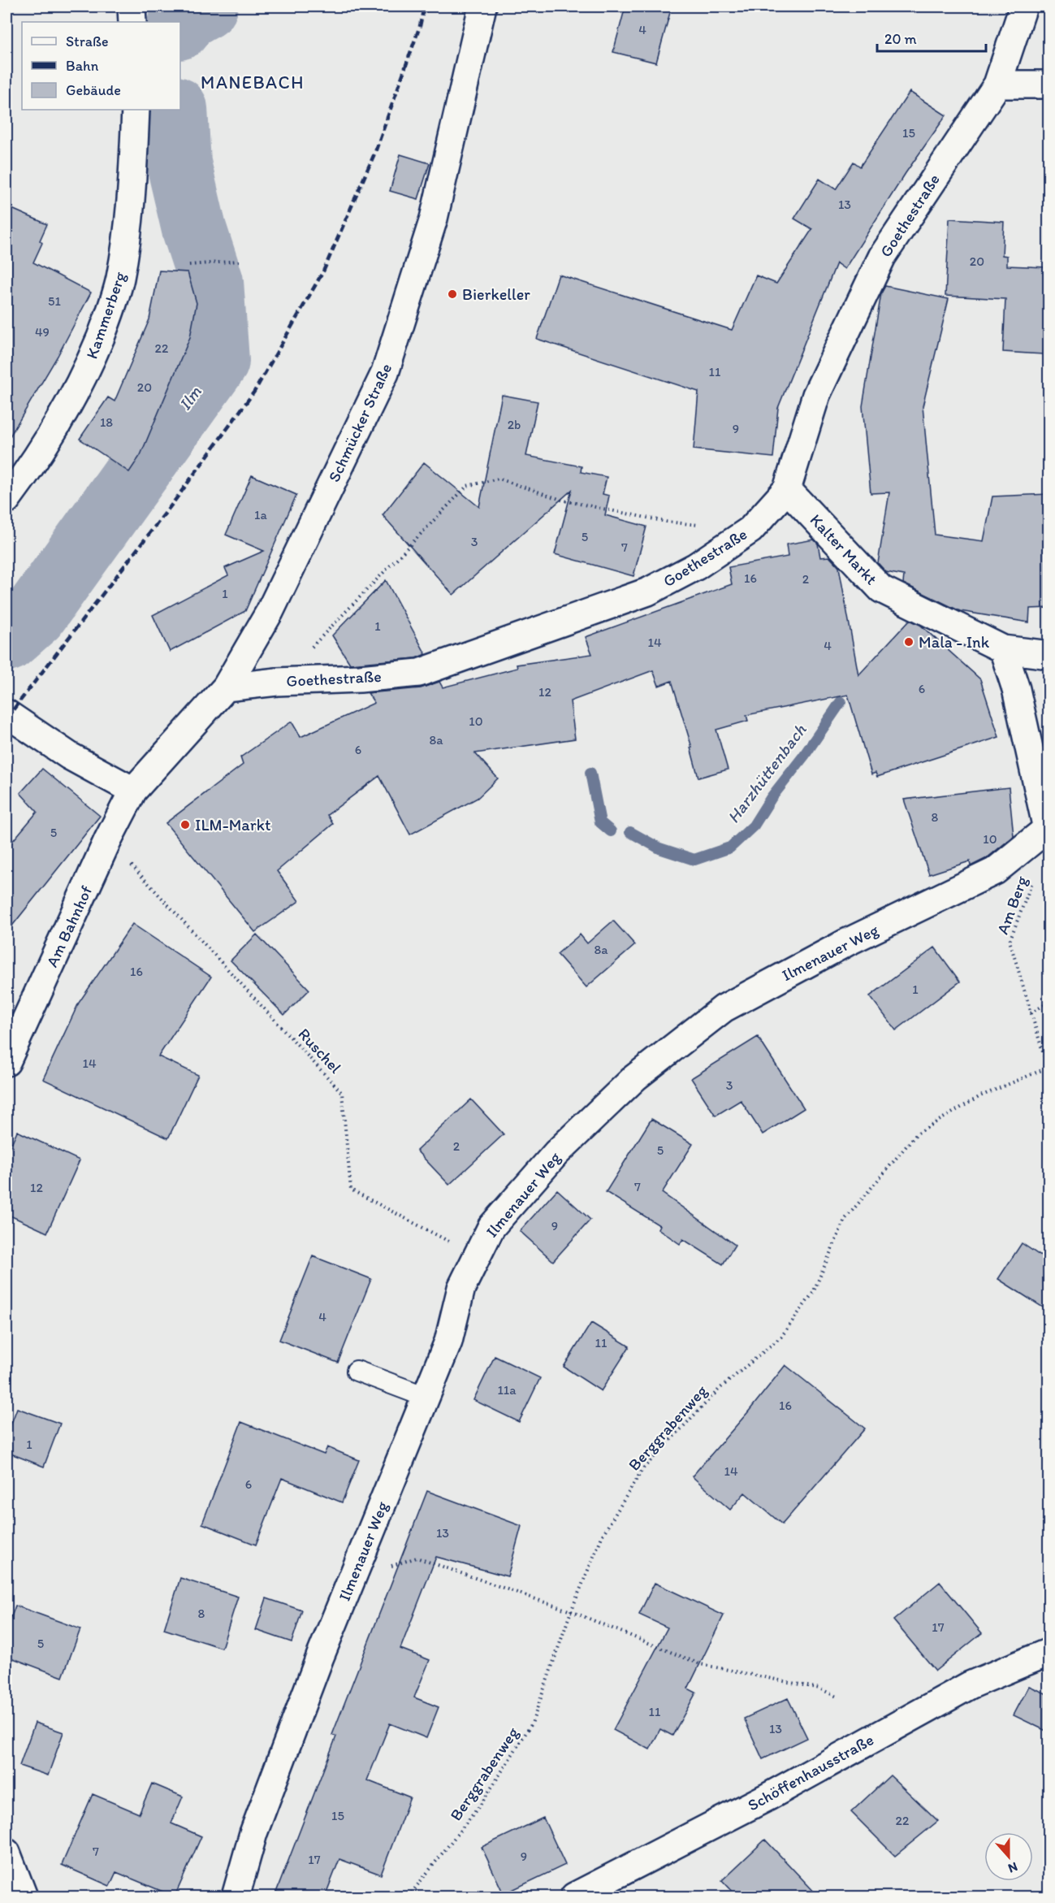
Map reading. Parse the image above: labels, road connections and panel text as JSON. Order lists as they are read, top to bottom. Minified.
{"streets":{"street":["Goethestraße","Kammerberg","Schmücker Straße","Kalter Markt","Am Bahnhof","Ilmenauer Weg","Schöffenhausstraße"],"path":["Am Berg","Ruschel","Berggrabenweg"]},"crossings":[["Goethestraße","Schmücker Straße"],["Goethestraße","Kalter Markt"],["Schmücker Straße","Am Bahnhof"],["Kalter Markt","Ilmenauer Weg"],["Am Berg","Berggrabenweg"],["Am Bahnhof","Ruschel"],["Ilmenauer Weg","Ruschel"]],"districts":["MANEBACH"],"water":["Ilm","Harzhüttenbach"],"places":["Bierkeller","Mala - Ink","ILM-Markt"],"house_numbers":["4","15","13","20","51","49","22","11","20","18","2b","9","1a","5","3","7","16","2","1","1","14","4","6","12","10","8a","6","8","5","10","8a","16","1","14","3","2","5","7","12","9","4","11","11a","16","1","14","6","13","8","17","5","11","13","15","22","7","9","17"],"legend":["Straße","Bahn","Gebäude"],"scale_bar":"20 m","north":"bottom"}
